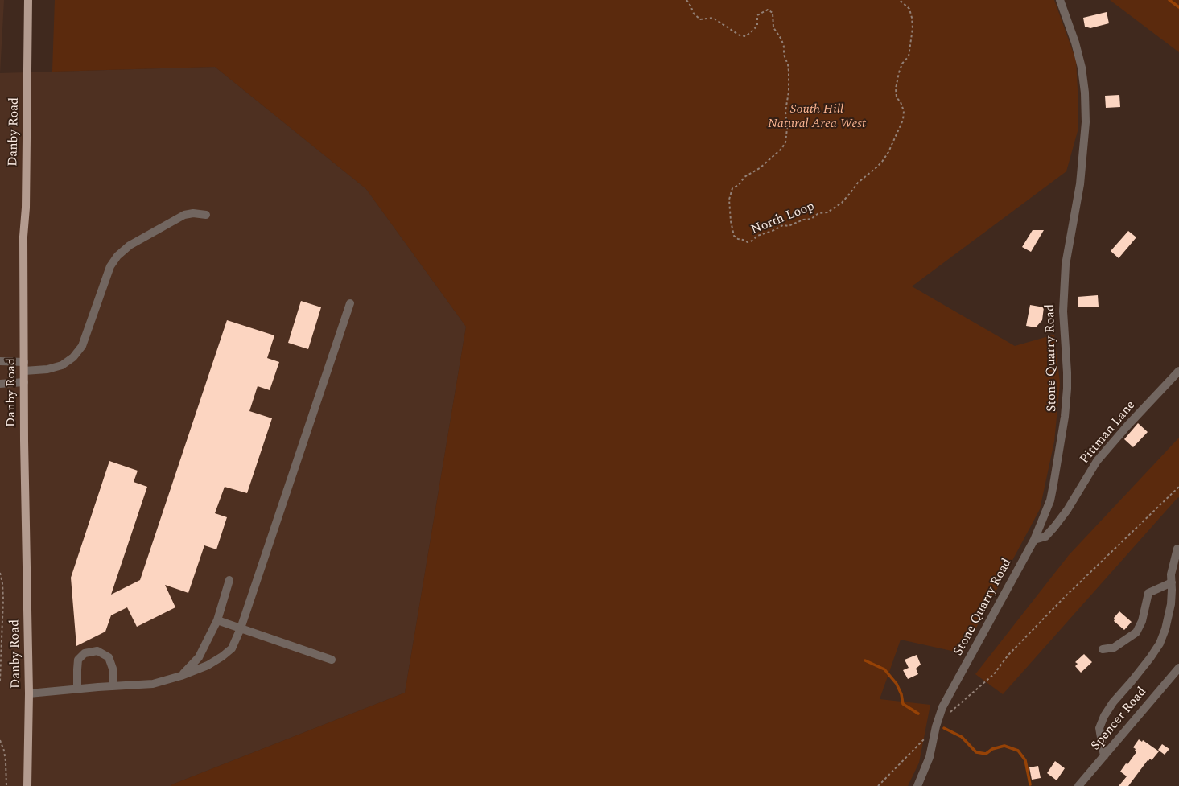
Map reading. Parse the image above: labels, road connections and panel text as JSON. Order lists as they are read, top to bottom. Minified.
{"streets":{"main road":["Danby Road"],"street":["Stone Quarry Road","Pittman Lane","Spencer Road"],"path":["North Loop"]},"crossings":[["Stone Quarry Road","Pittman Lane"]],"parks":["South Hill Natural Area West"]}
